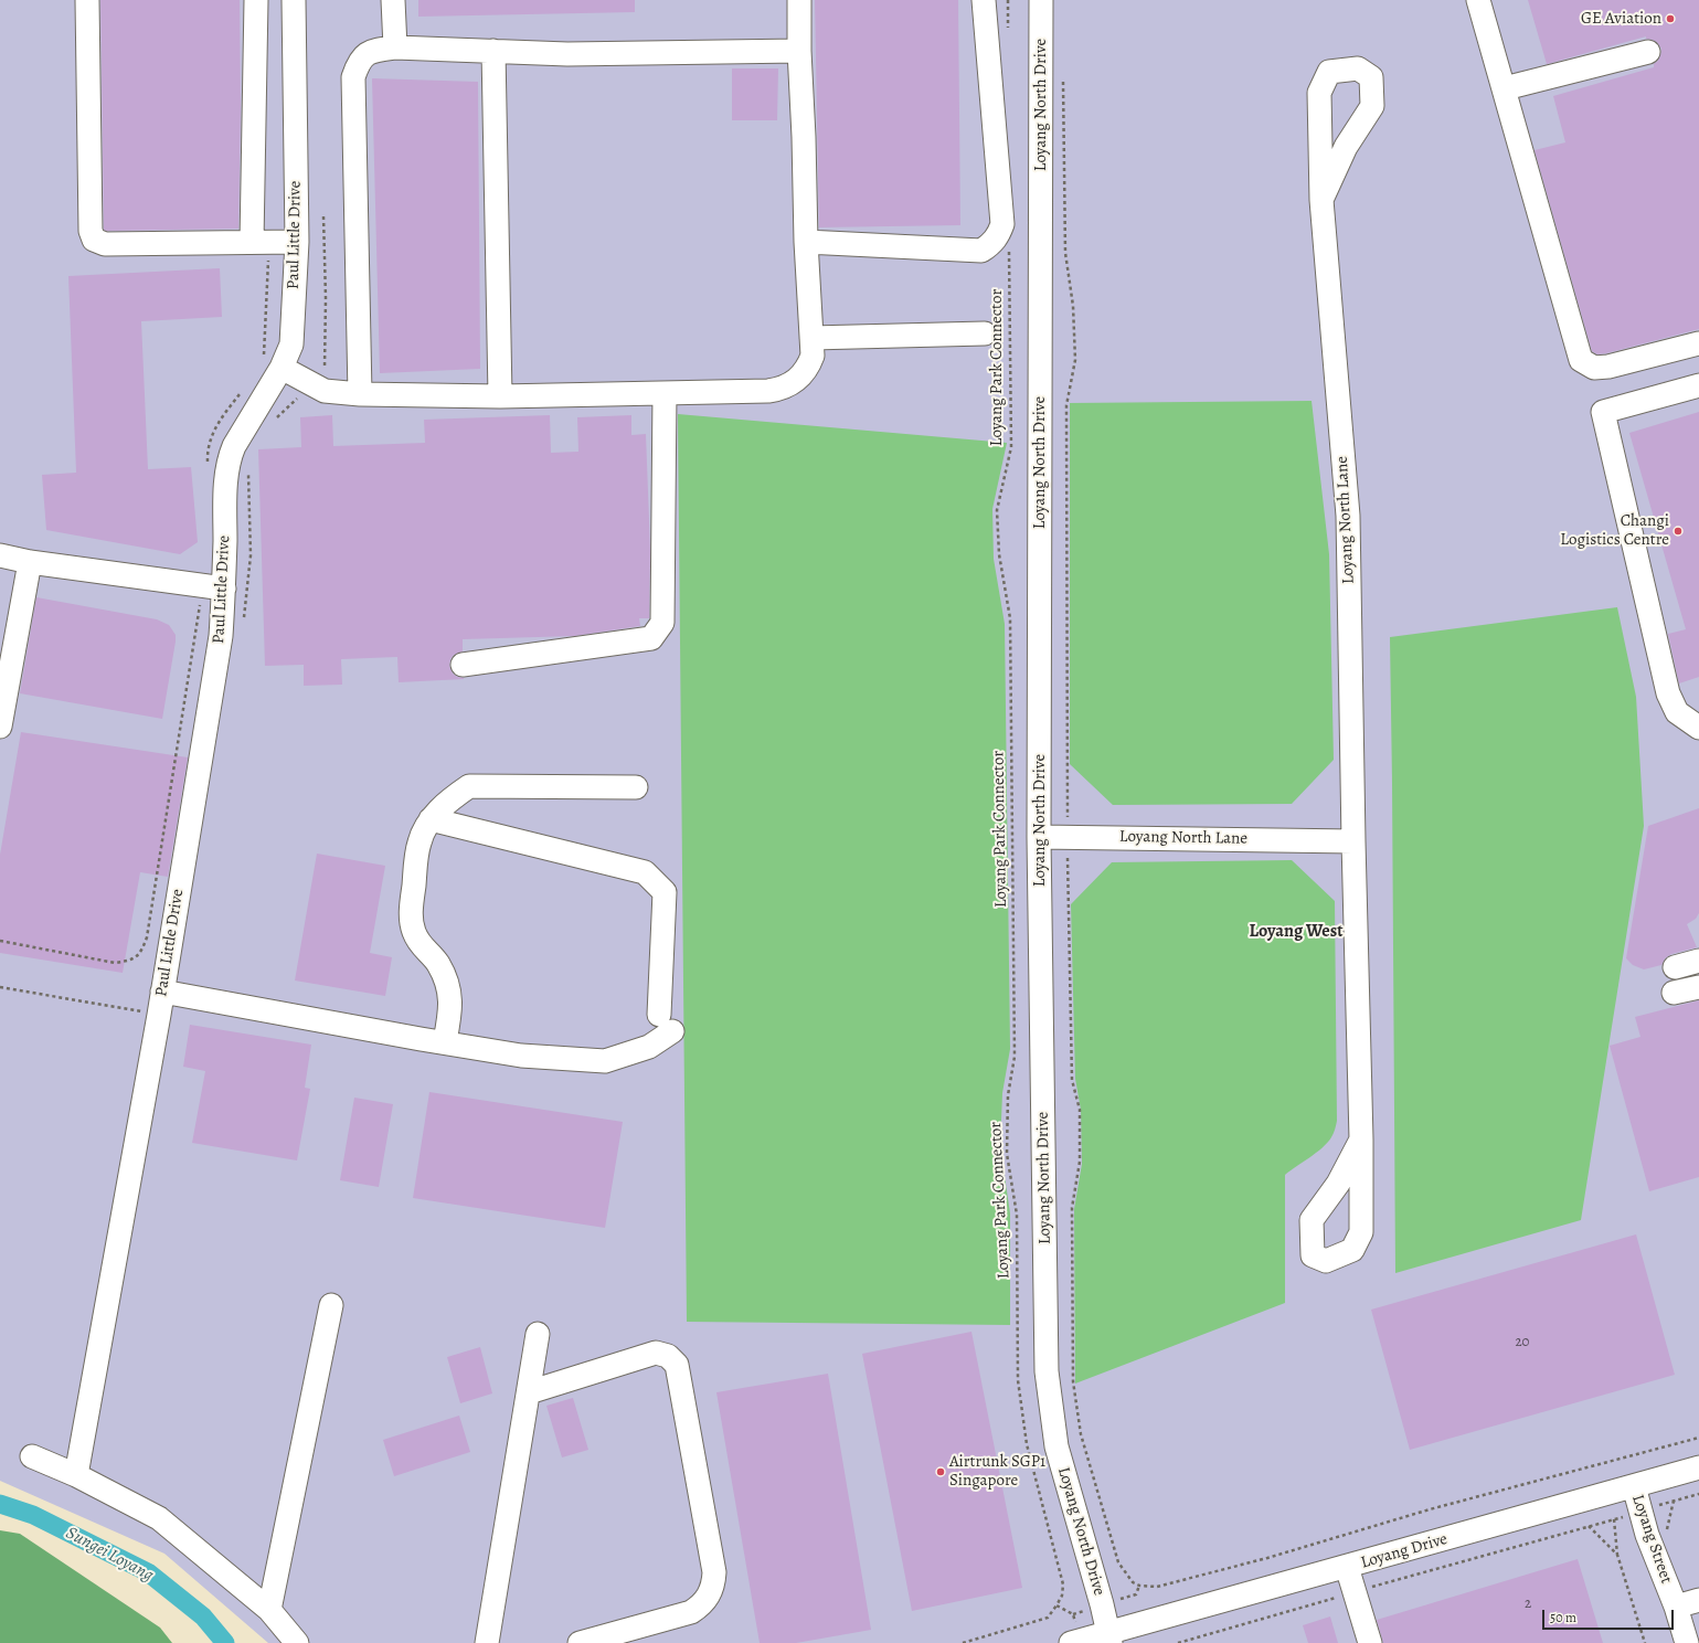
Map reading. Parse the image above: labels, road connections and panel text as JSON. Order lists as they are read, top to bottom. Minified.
{"streets":{"street":["Loyang North Drive","Paul Little Drive","Loyang North Lane","Loyang Street","Loyang Drive"],"path":["Loyang Park Connector"]},"crossings":[["Loyang North Drive","Loyang North Lane"],["Loyang North Drive","Loyang Drive"],["Loyang Street","Loyang Drive"]],"districts":["Loyang West"],"water":["Sungei Loyang"],"places":["GE Aviation","Changi Logistics Centre","Airtrunk SGP1 Singapore"],"house_numbers":["20","2"],"scale_bar":"50 m"}
